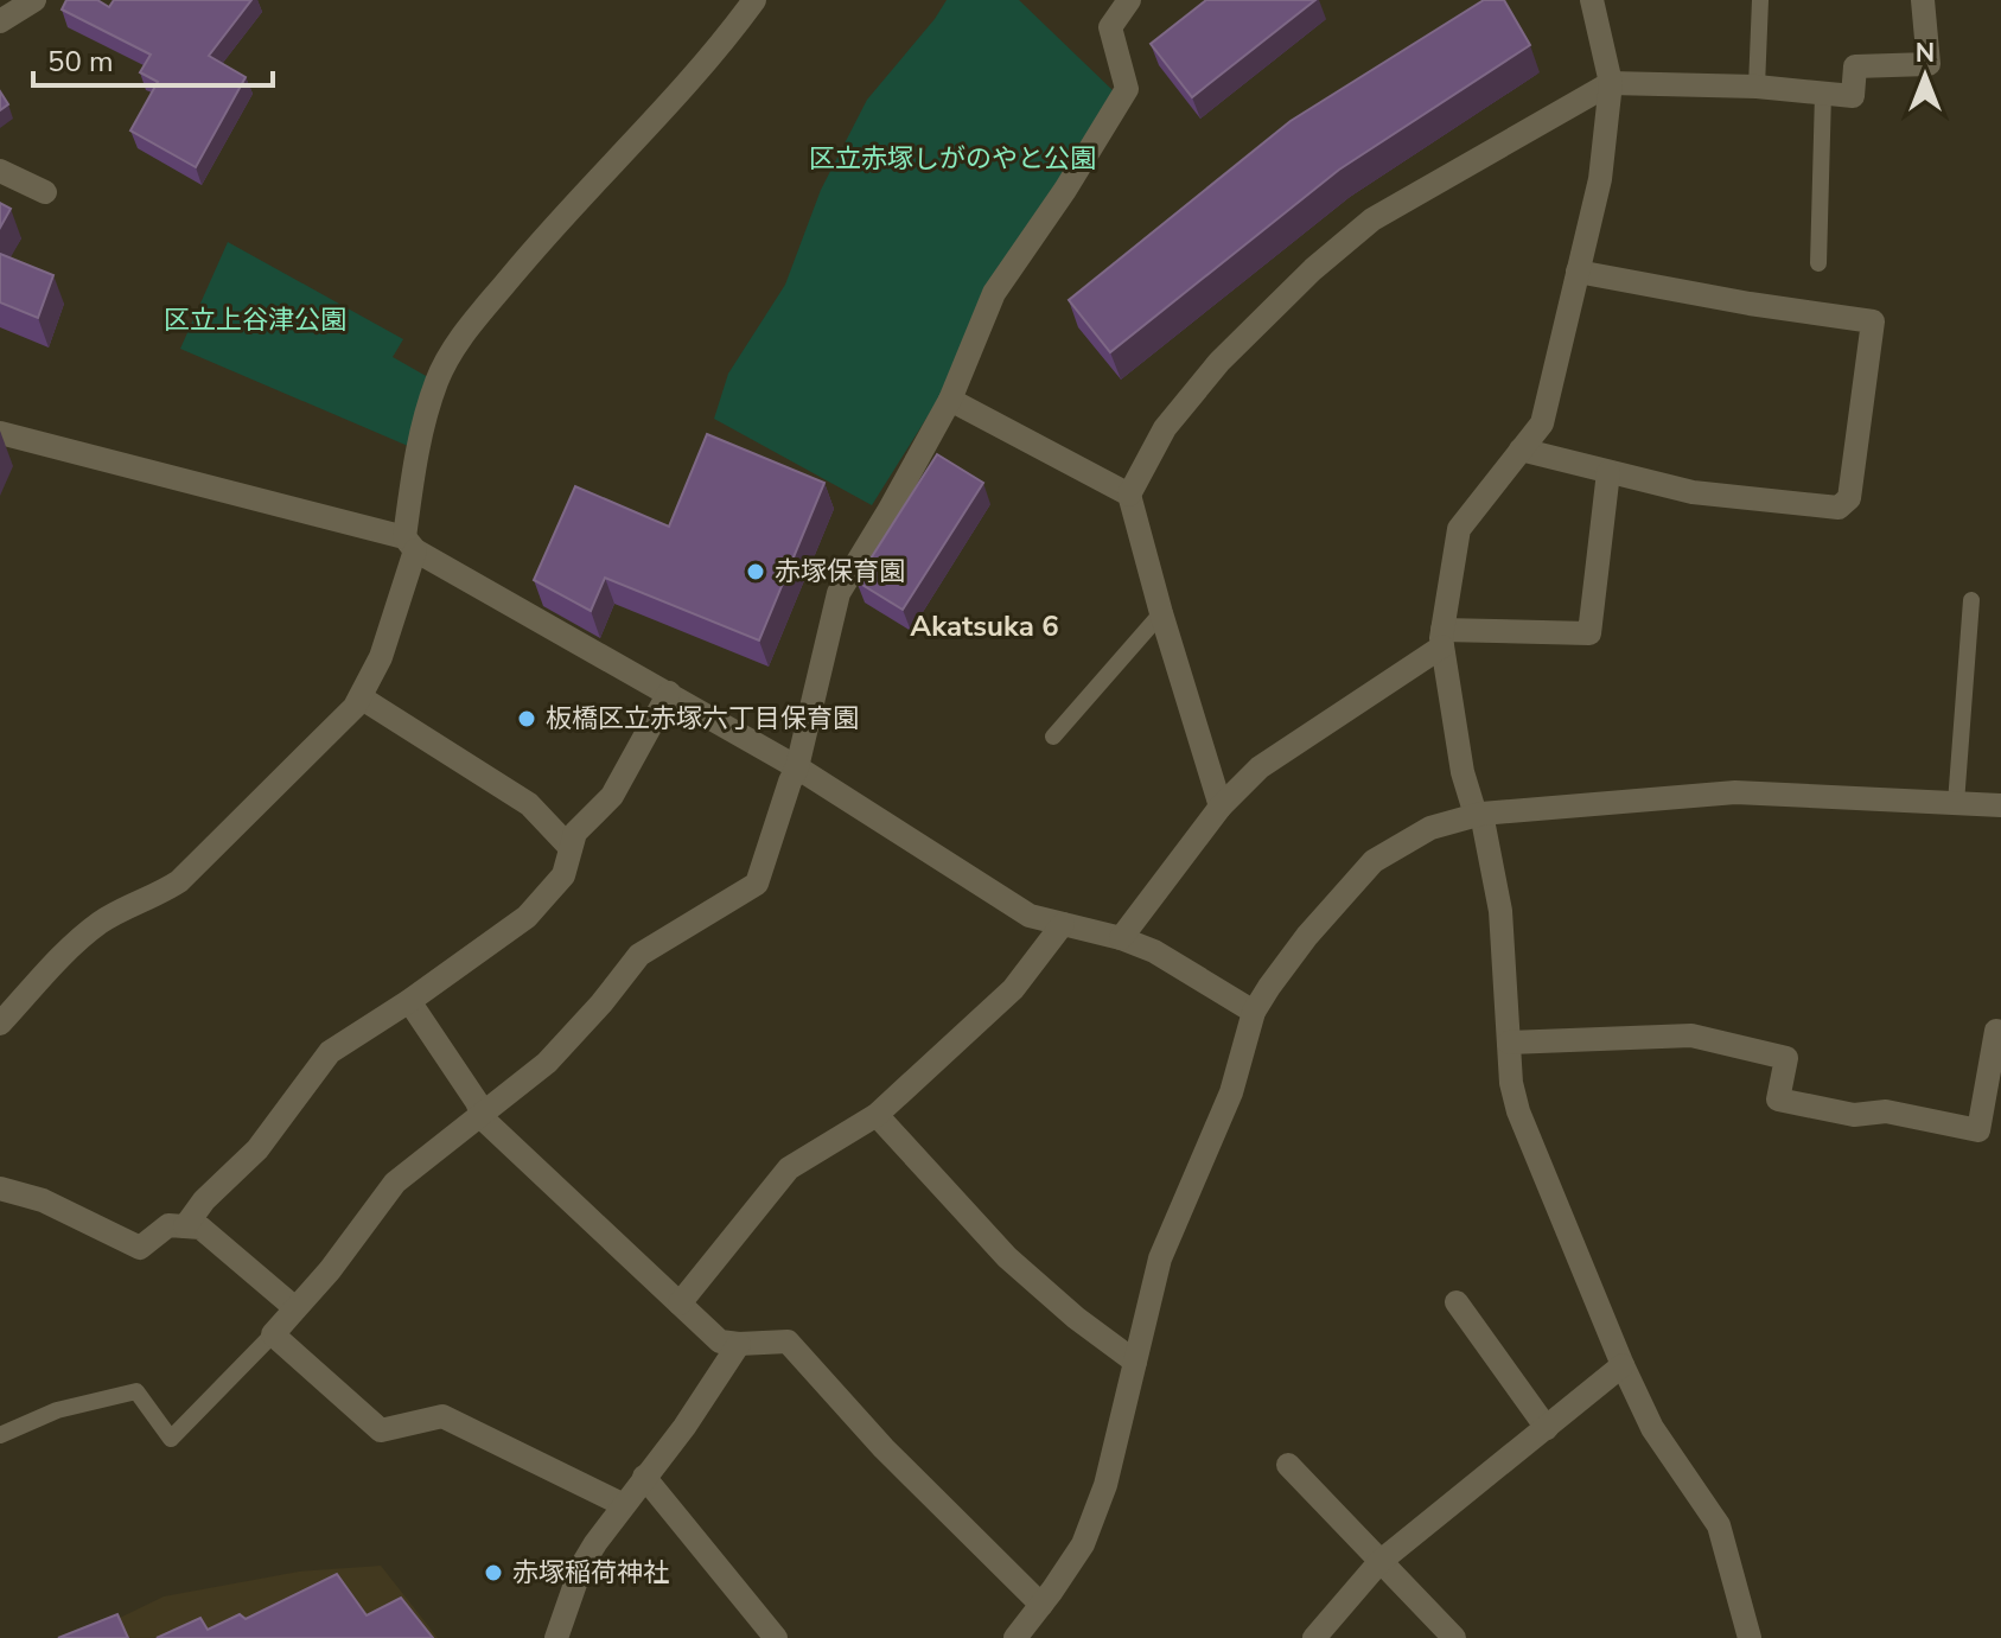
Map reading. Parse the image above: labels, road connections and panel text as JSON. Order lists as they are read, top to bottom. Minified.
{"districts":["Akatsuka 6"],"parks":["区立赤塚しがのやと公園","区立上谷津公園"],"places":["赤塚保育園","板橋区立赤塚六丁目保育園","赤塚稲荷神社"],"scale_bar":"50 m","north":"top"}
